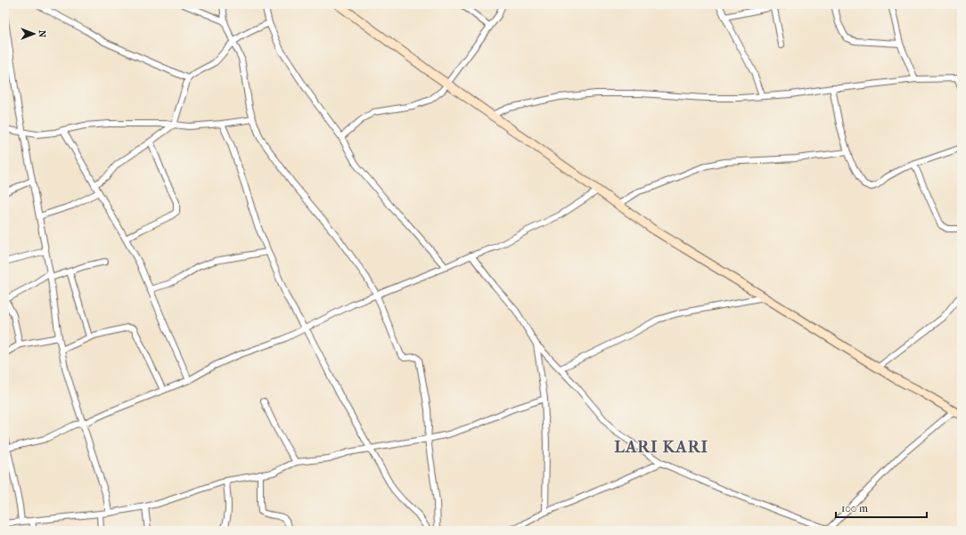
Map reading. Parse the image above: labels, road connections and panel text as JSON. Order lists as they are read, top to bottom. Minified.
{"districts":["LARI KARI"],"scale_bar":"100 m","north":"right"}
